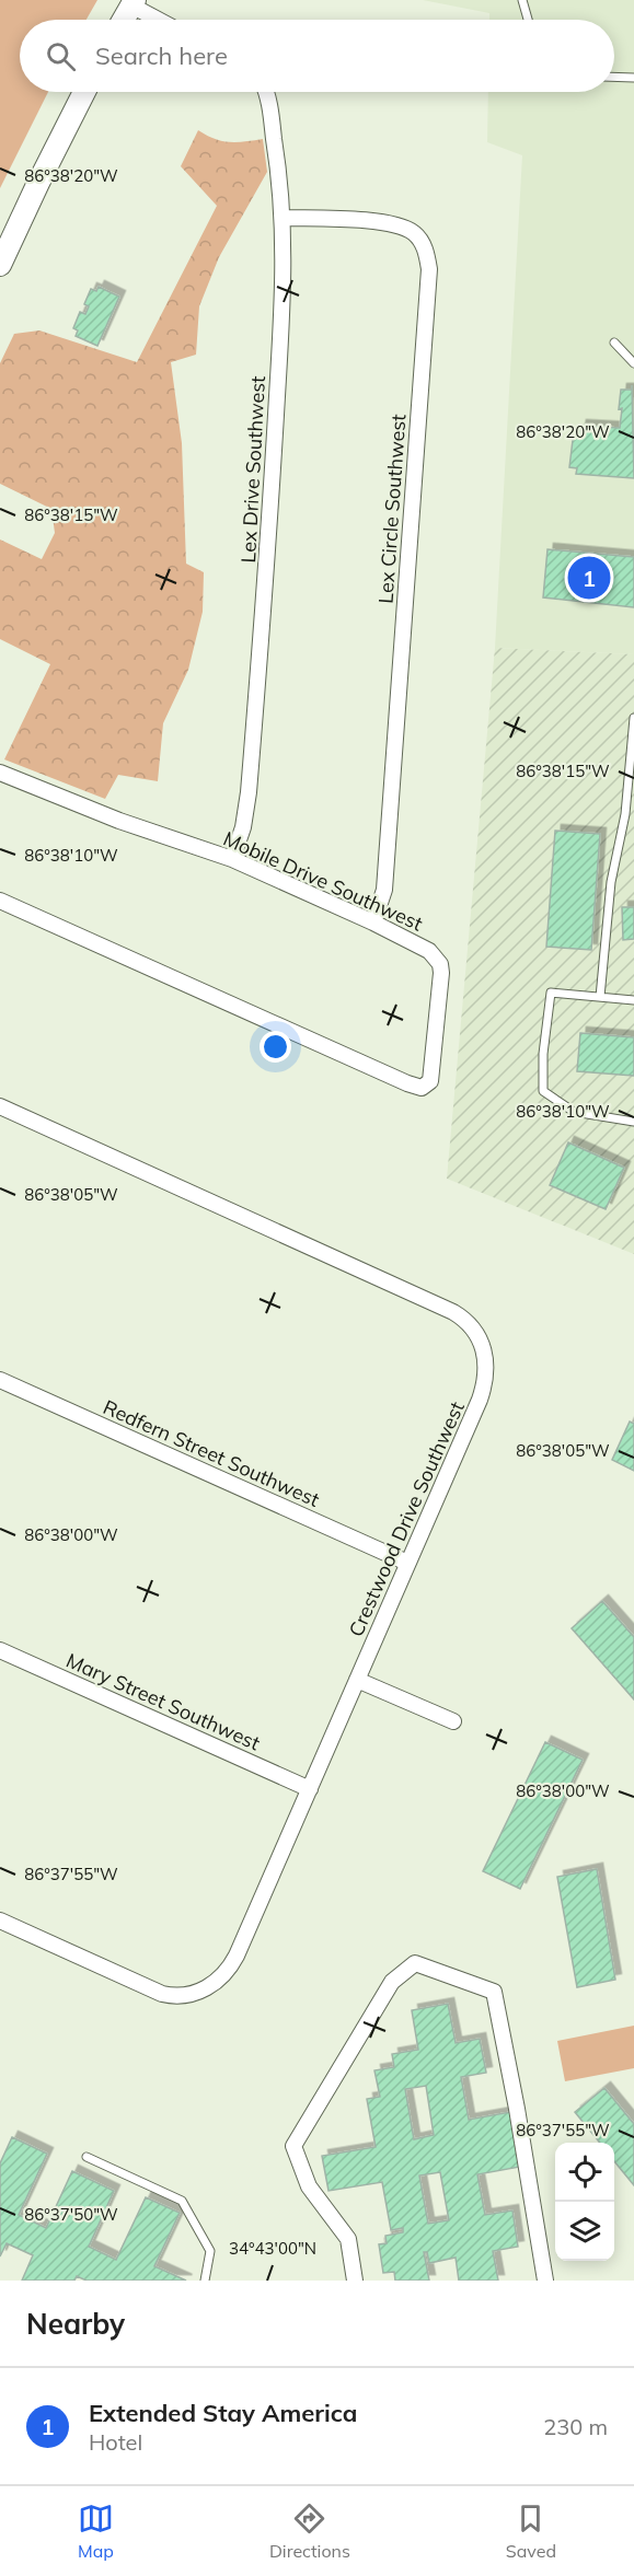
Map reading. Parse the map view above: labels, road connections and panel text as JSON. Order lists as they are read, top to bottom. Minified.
{"streets":{"street":["Lex Drive Southwest","Lex Circle Southwest","Mobile Drive Southwest","Redfern Street Southwest","Crestwood Drive Southwest","Mary Street Southwest"]},"crossings":[["Lex Drive Southwest","Lex Circle Southwest"],["Lex Drive Southwest","Mobile Drive Southwest"],["Lex Circle Southwest","Mobile Drive Southwest"],["Redfern Street Southwest","Crestwood Drive Southwest"],["Crestwood Drive Southwest","Mary Street Southwest"]],"page":{"search":"Search here","pins":"1","heading":"Nearby","list":[{"mark":"1","name":"Extended Stay America","note":"Hotel","value":"230 m"}],"nav":["Map","Directions","Saved"]},"coordinates":["86°38'20\"W","86°38'15\"W","86°38'10\"W","86°38'05\"W","86°38'00\"W","86°37'55\"W","86°37'50\"W","34°43'00\"N"]}
